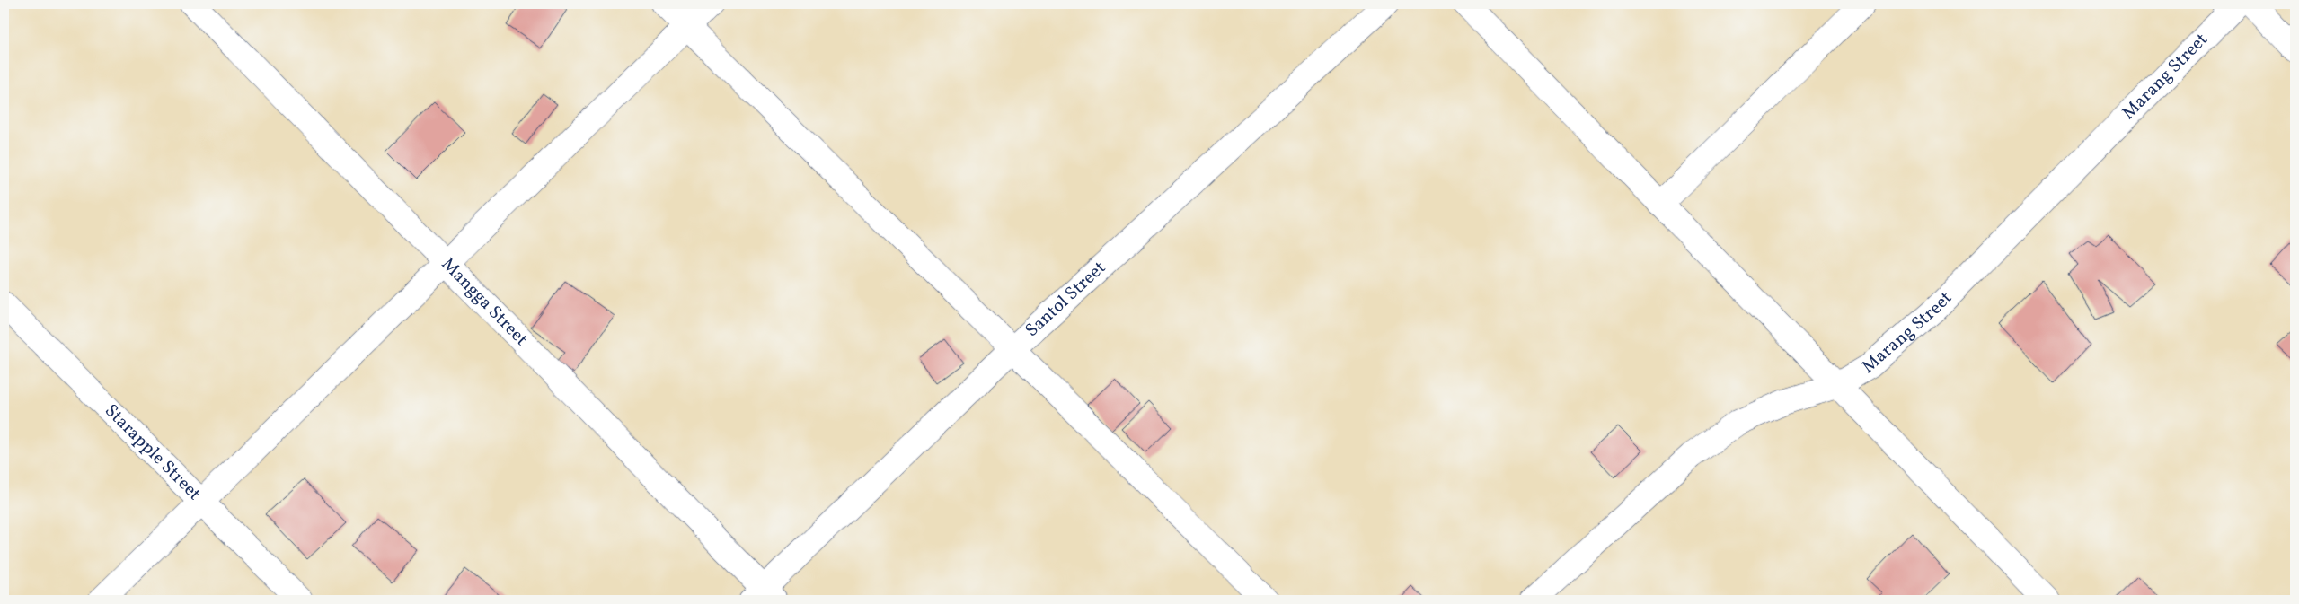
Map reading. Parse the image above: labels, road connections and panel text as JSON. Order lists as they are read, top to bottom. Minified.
{"streets":{"main road":["Marang Street","Santol Street","Mangga Street","Starapple Street"]},"crossings":[["Santol Street","Mangga Street"]]}
